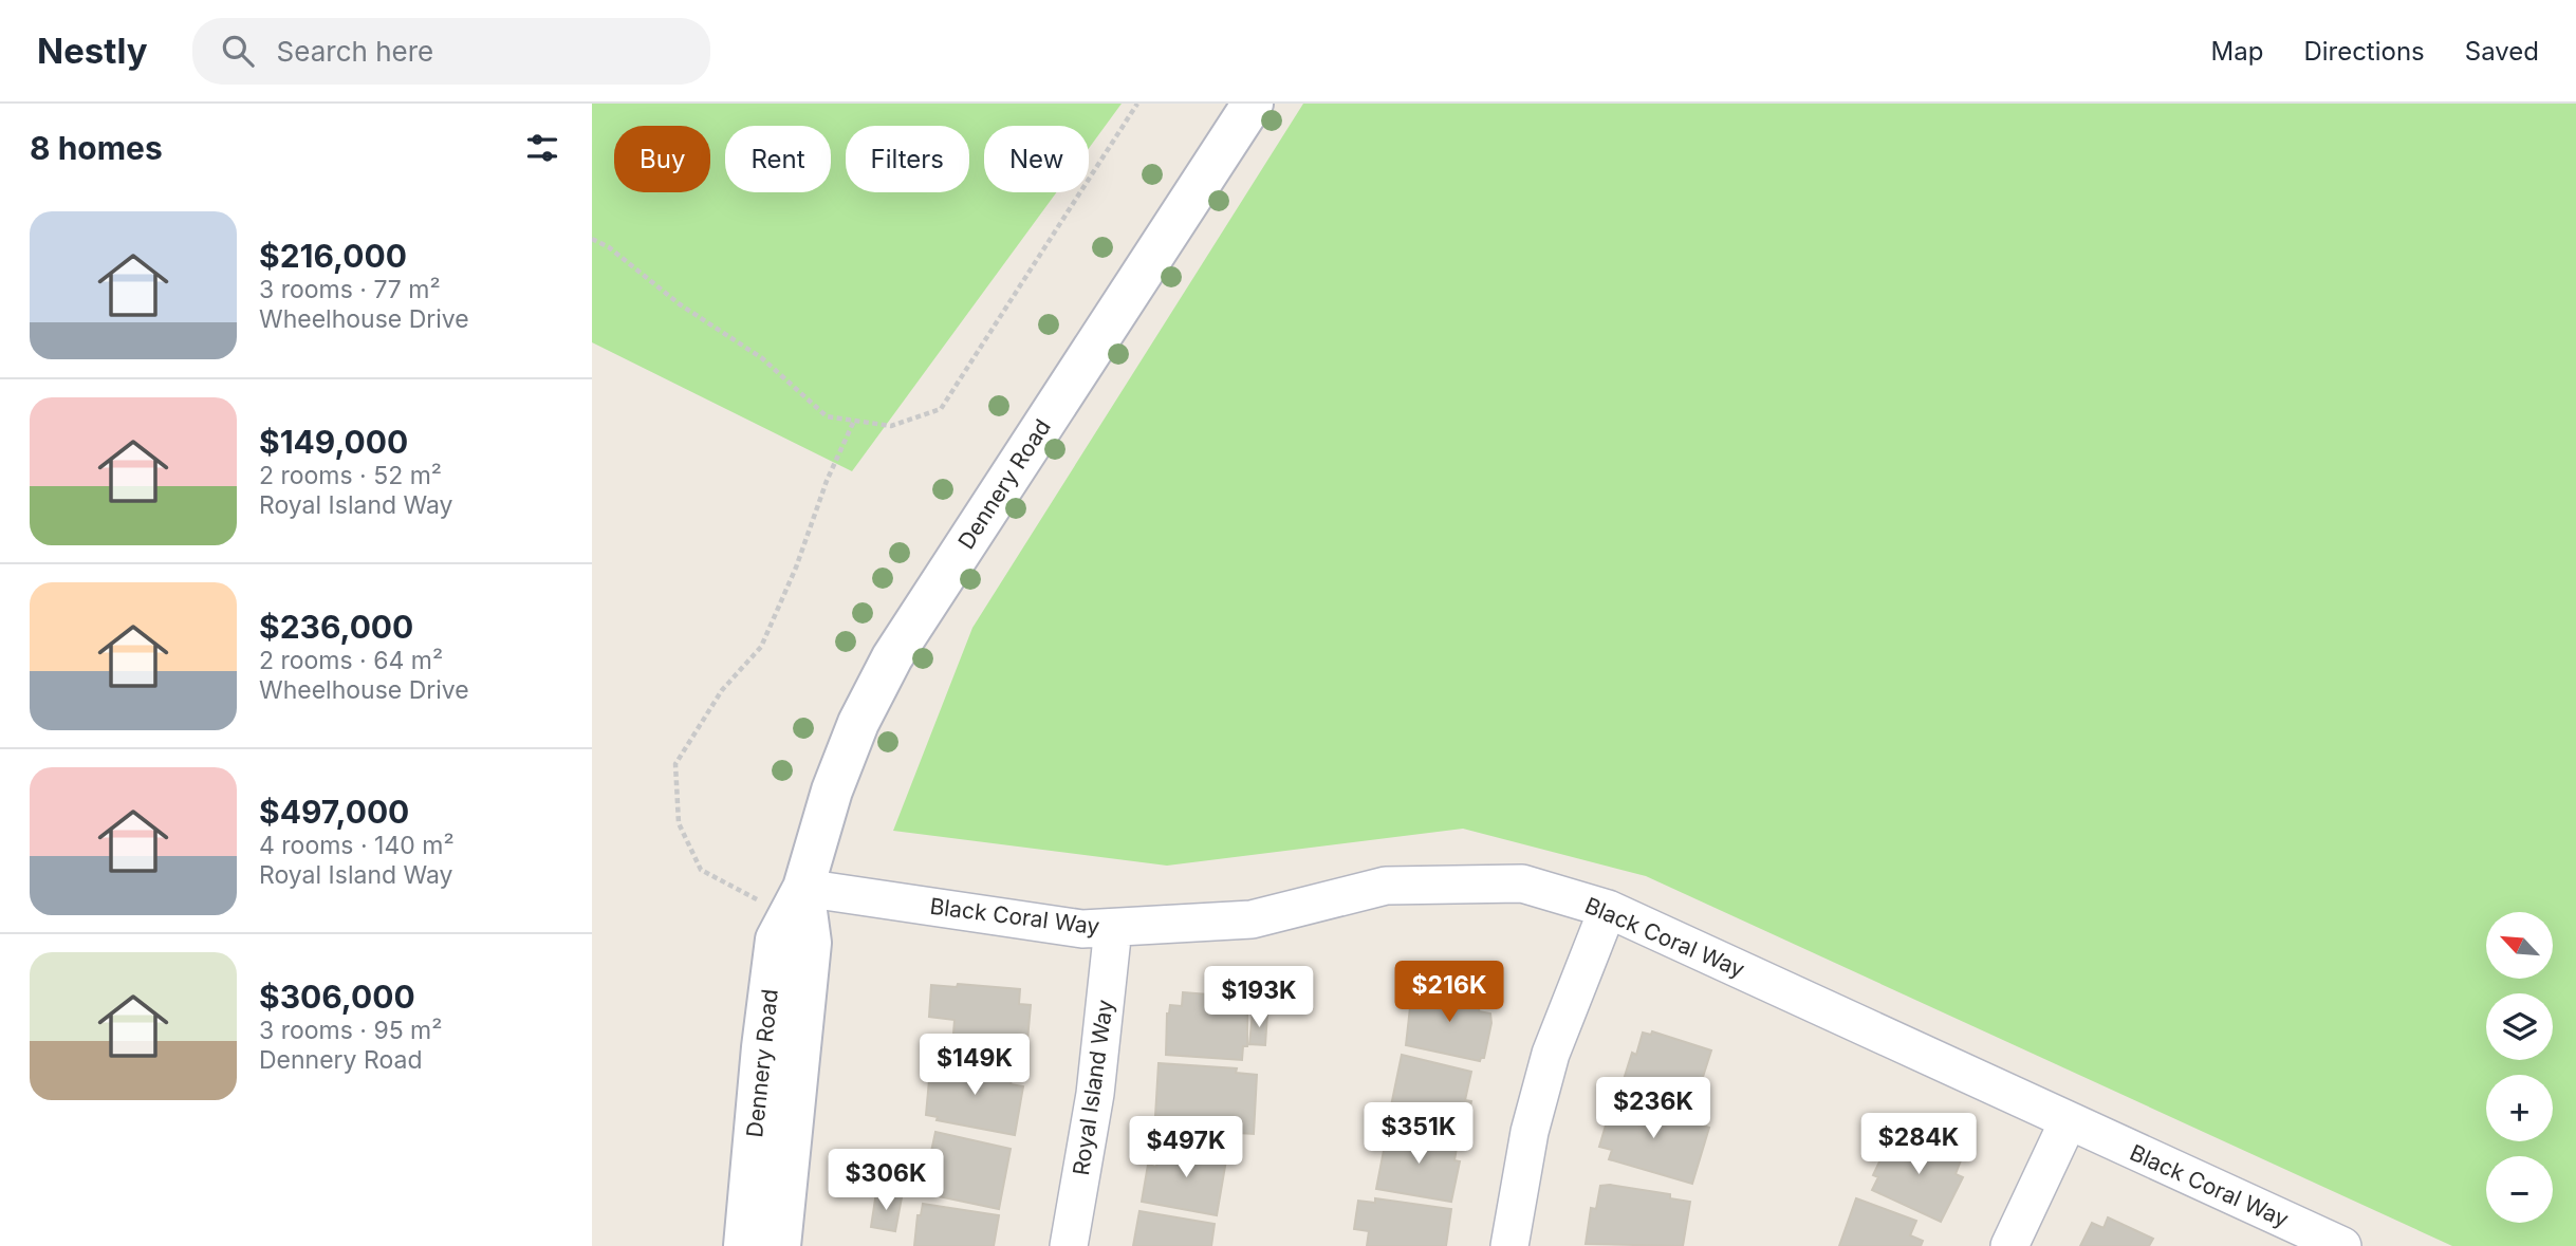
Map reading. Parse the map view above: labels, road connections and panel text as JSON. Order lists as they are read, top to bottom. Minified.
{"streets":{"street":["Dennery Road","Black Coral Way","Royal Island Way"]},"crossings":[["Dennery Road","Black Coral Way"],["Black Coral Way","Royal Island Way"]],"north":"top left","page":{"header":"Nestly","search":"Search here","nav":["Map","Directions","Saved"],"heading":"8 homes","chip":["Buy","Rent","Filters","New"],"list":[{"name":"$216,000","note":"3 rooms · 77 m² · Wheelhouse Drive"},{"name":"$149,000","note":"2 rooms · 52 m² · Royal Island Way"},{"name":"$236,000","note":"2 rooms · 64 m² · Wheelhouse Drive"},{"name":"$497,000","note":"4 rooms · 140 m² · Royal Island Way"},{"name":"$306,000","note":"3 rooms · 95 m² · Dennery Road"}],"map_buttons":["+","−"],"price":["$216K","$193K","$149K","$236K","$351K","$284K","$497K","$306K"]}}
